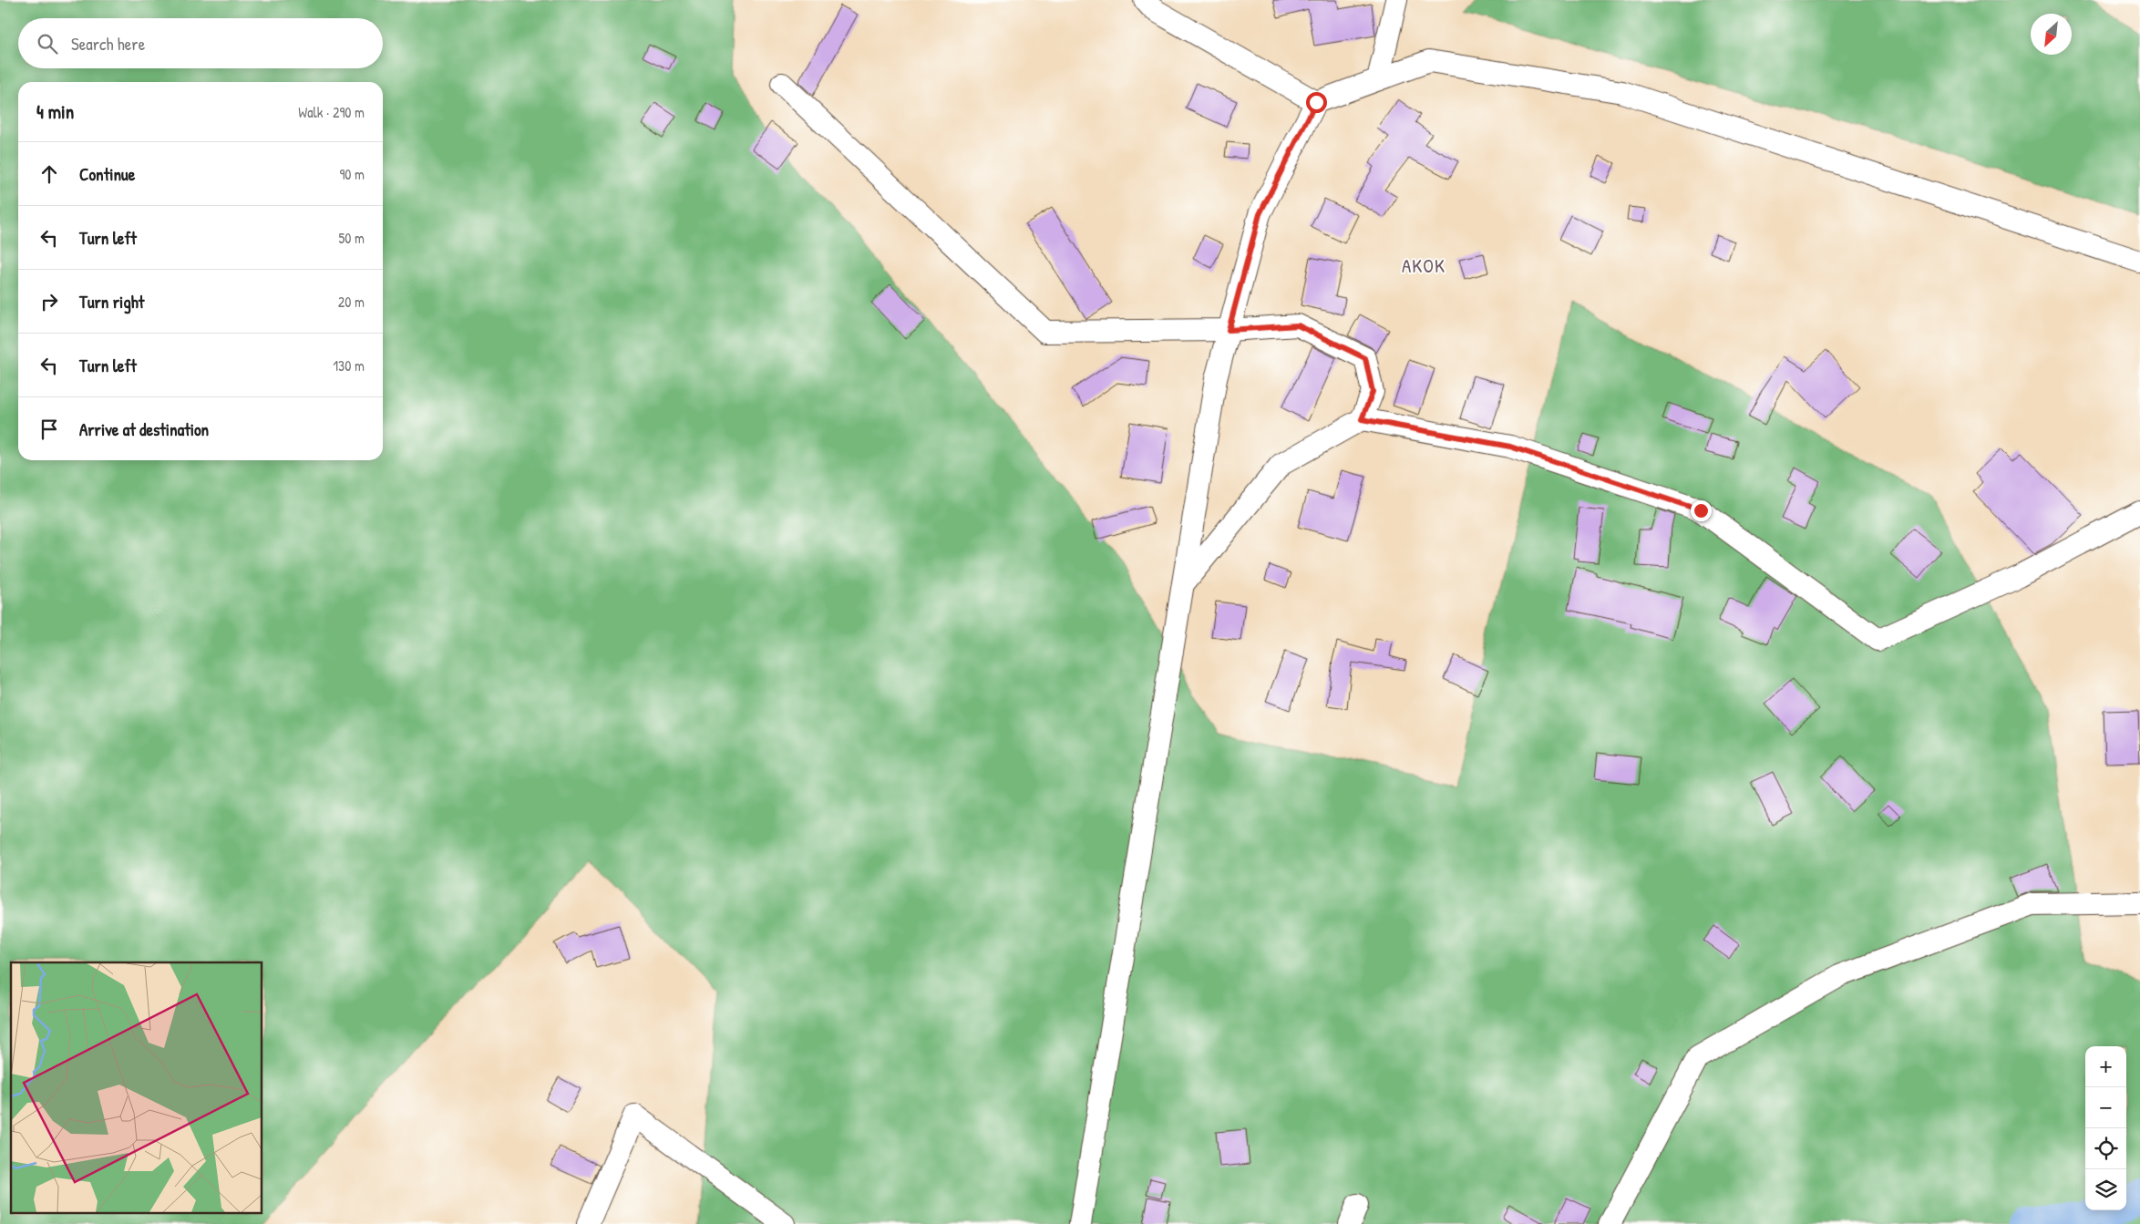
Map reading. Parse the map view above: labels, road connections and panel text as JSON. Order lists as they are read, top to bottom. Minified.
{"districts":["AKOK"],"north":"bottom left","page":{"search":"Search here","heading":["4 min","Walk · 290 m"],"list":[["Continue","90 m"],["Turn left","50 m"],["Turn right","20 m"],["Turn left","130 m"],"Arrive at destination"],"map_buttons":["+","−"]}}
